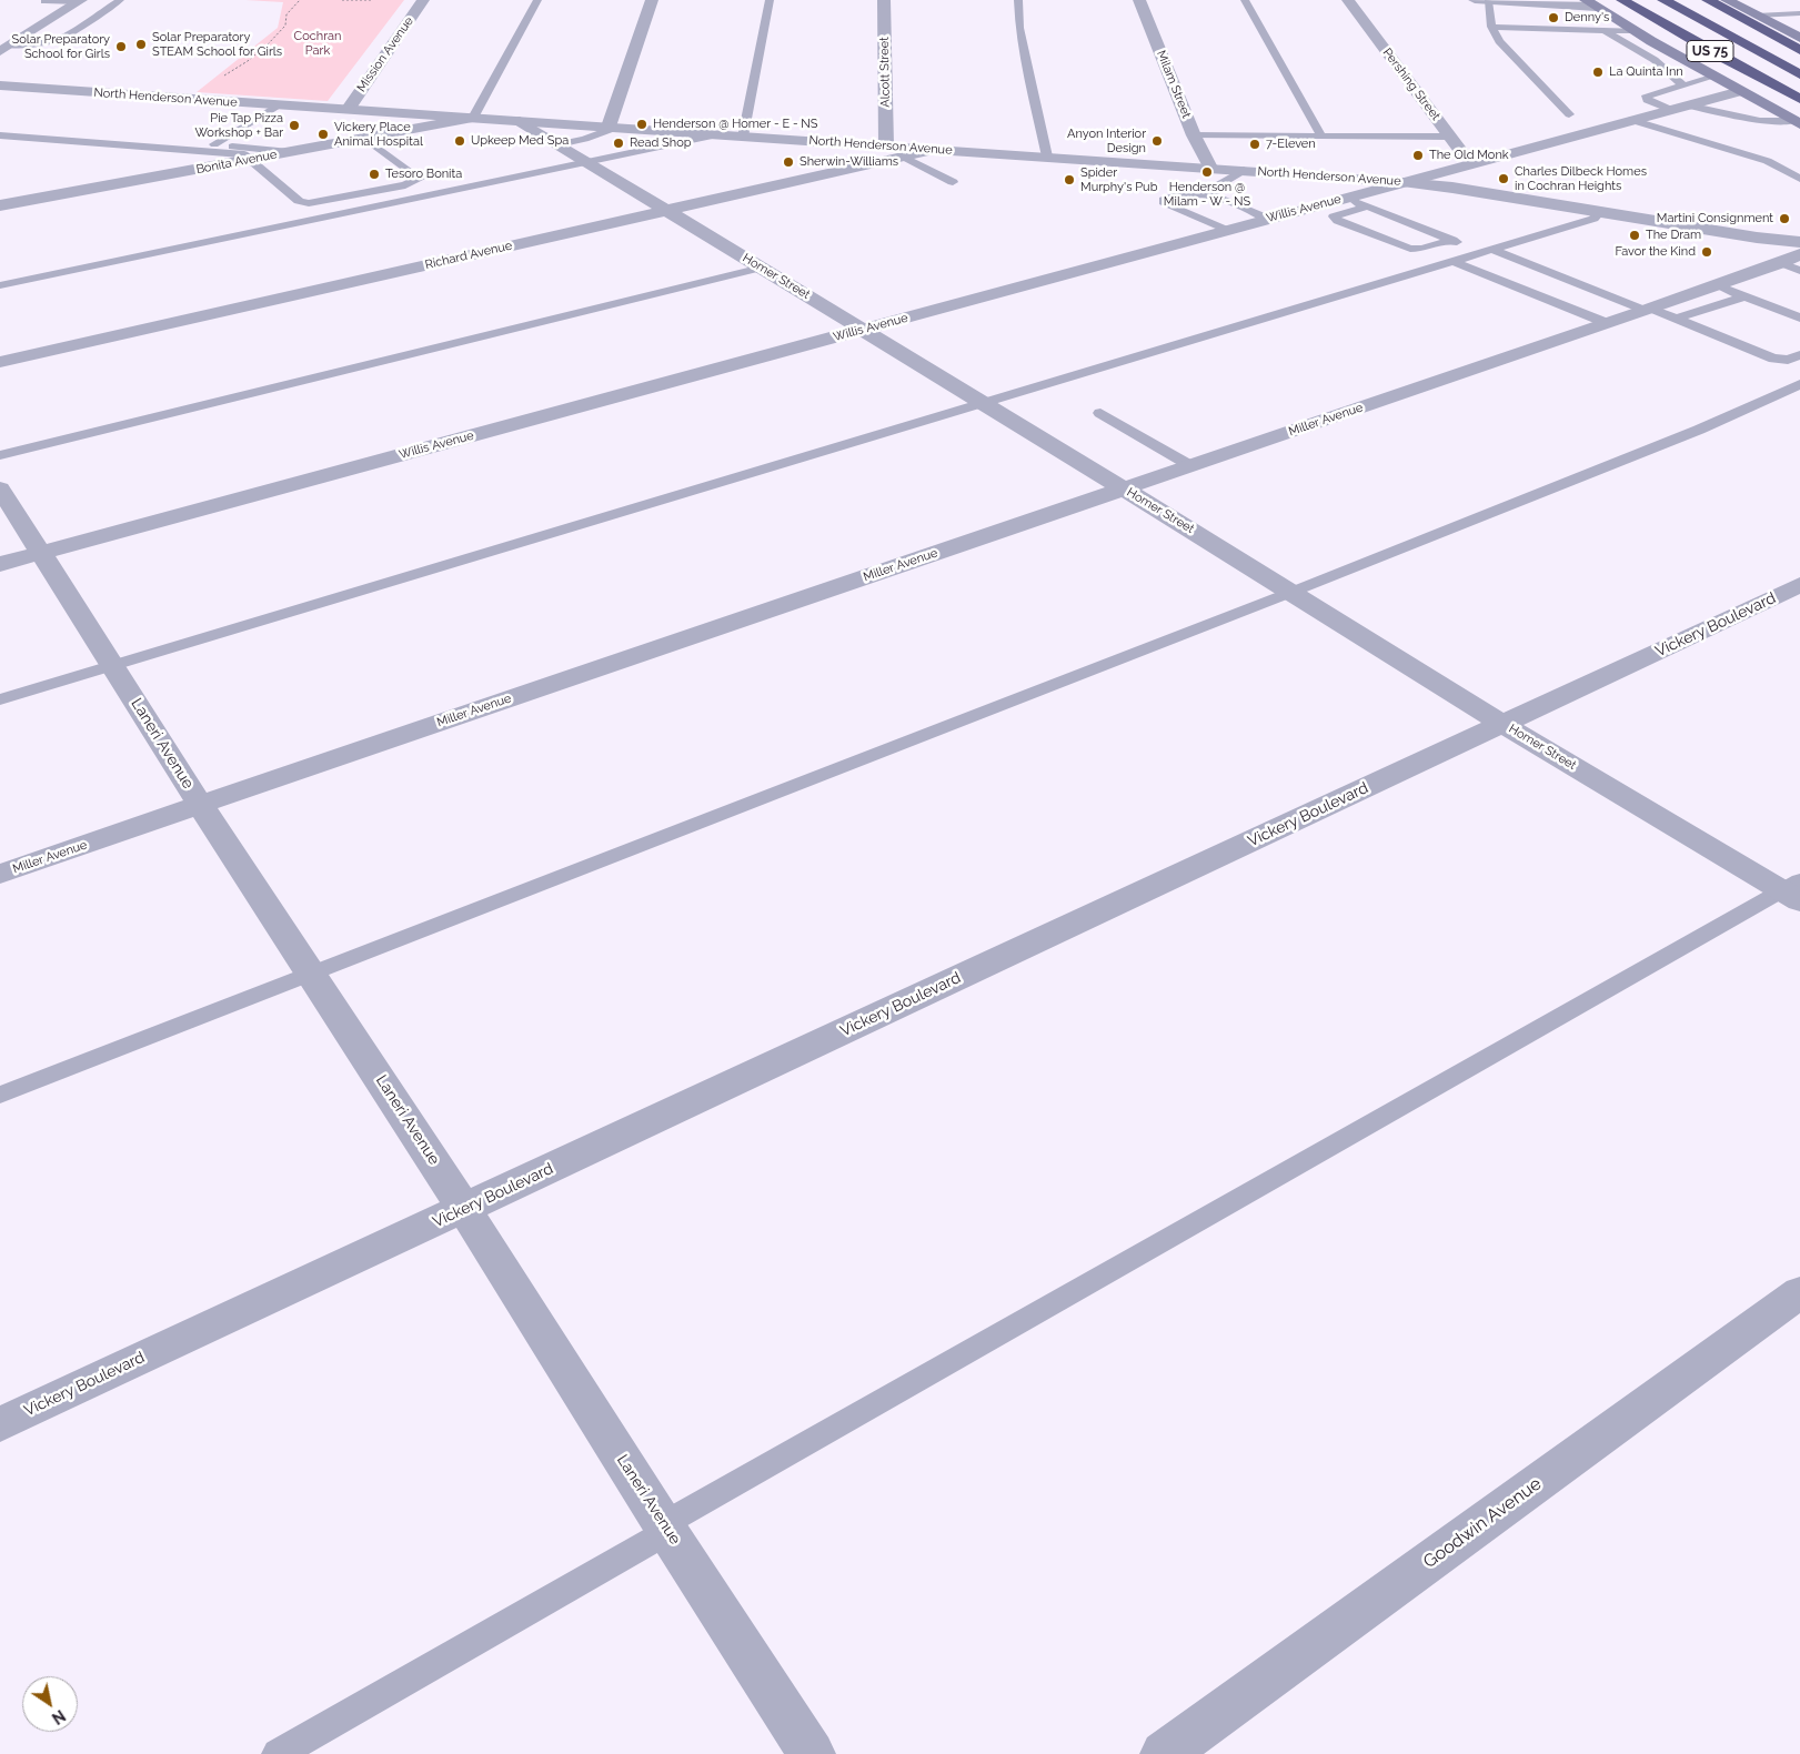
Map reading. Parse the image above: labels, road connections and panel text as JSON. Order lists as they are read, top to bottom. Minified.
{"streets":{"highway":["US 75"],"street":["Mission Avenue","Alcott Street","Milam Street","Pershing Street","North Henderson Avenue","Bonita Avenue","Willis Avenue","Richard Avenue","Homer Street","Miller Avenue","Vickery Boulevard","Laneri Avenue","Goodwin Avenue"]},"crossings":[["Mission Avenue","North Henderson Avenue"],["Alcott Street","North Henderson Avenue"],["Milam Street","North Henderson Avenue"],["Pershing Street","Willis Avenue"],["North Henderson Avenue","Bonita Avenue"],["North Henderson Avenue","Willis Avenue"],["North Henderson Avenue","Richard Avenue"],["North Henderson Avenue","Homer Street"],["Willis Avenue","Homer Street"],["Willis Avenue","Laneri Avenue"],["Richard Avenue","Homer Street"],["Homer Street","Miller Avenue"],["Homer Street","Vickery Boulevard"],["Miller Avenue","Laneri Avenue"],["Vickery Boulevard","Laneri Avenue"]],"parks":["Cochran Park"],"places":["Denny's","Solar Preparatory STEAM School for Girls","Solar Preparatory School for Girls","La Quinta Inn","Henderson @ Homer - E - NS","Pie Tap Pizza Workshop + Bar","Vickery Place Animal Hospital","Upkeep Med Spa","Anyon Interior Design","Read Shop","7-Eleven","The Old Monk","Sherwin-Williams","Henderson @ Milam - W - NS","Tesoro Bonita","Charles Dilbeck Homes in Cochran Heights","Spider Murphy's Pub","Martini Consignment","The Dram","Favor the Kind"],"north":"bottom right"}
